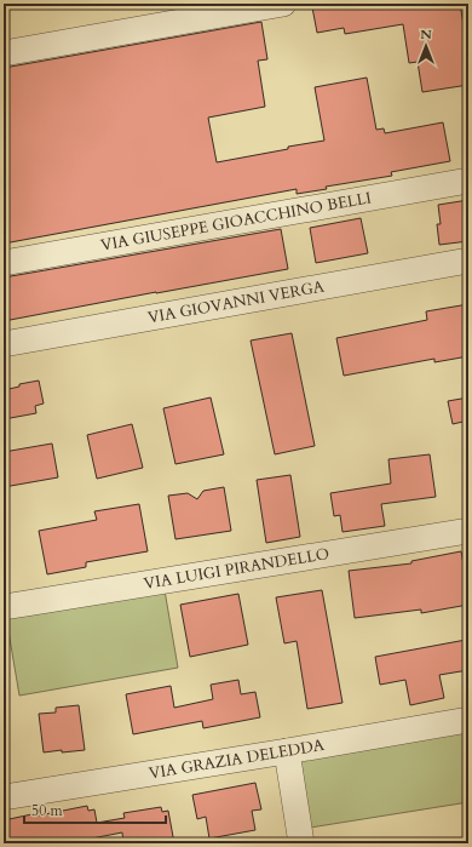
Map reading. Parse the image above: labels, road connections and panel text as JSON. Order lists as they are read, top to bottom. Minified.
{"streets":{"street":["VIA GIUSEPPE GIOACCHINO BELLI","VIA GIOVANNI VERGA","VIA LUIGI PIRANDELLO","VIA GRAZIA DELEDDA"]},"scale_bar":"50 m","north":"top"}
